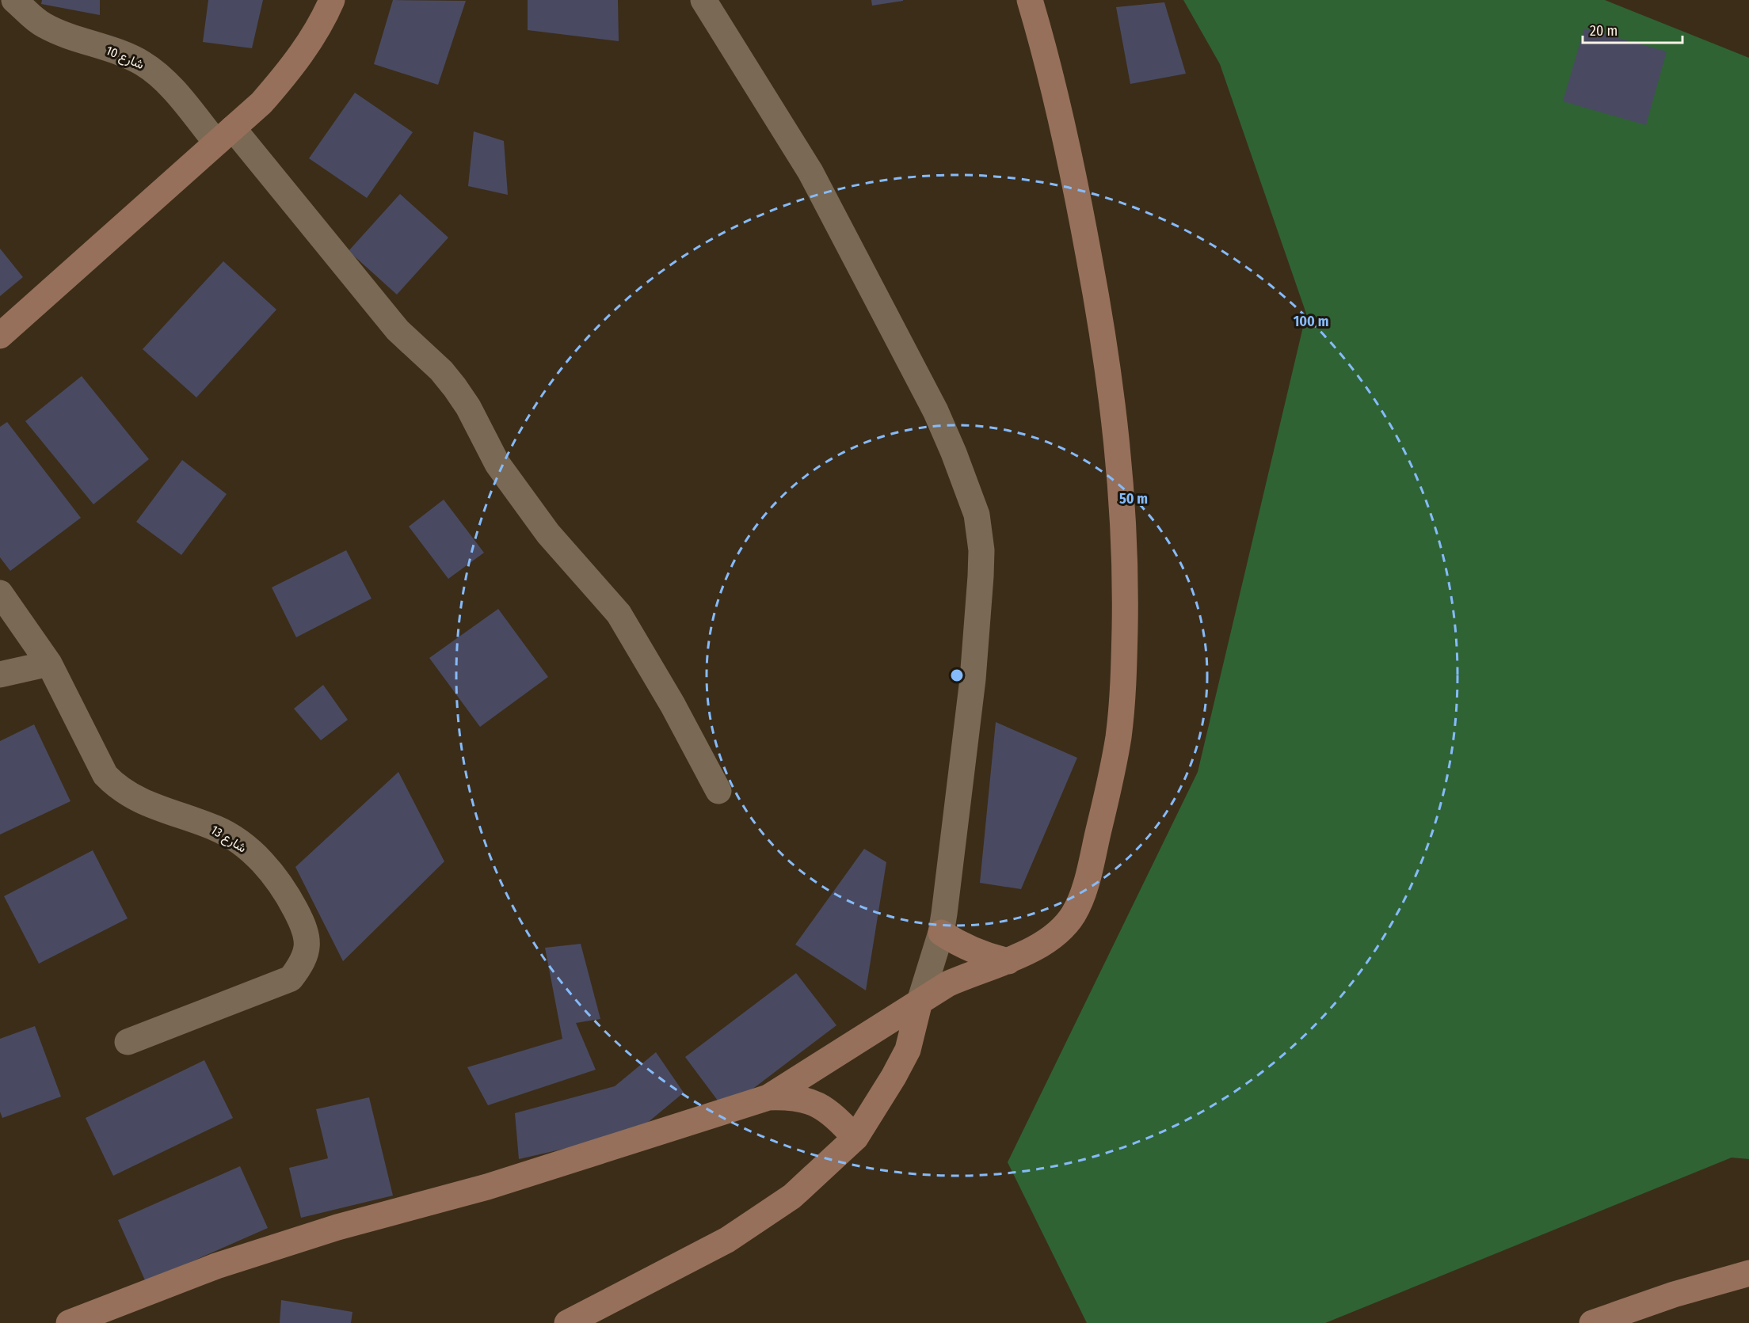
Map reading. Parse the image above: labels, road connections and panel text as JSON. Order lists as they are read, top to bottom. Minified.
{"streets":{"street":["شارع 10","شارع 13"]},"scale_bar":"20 m","rings":["100 m","50 m"]}
